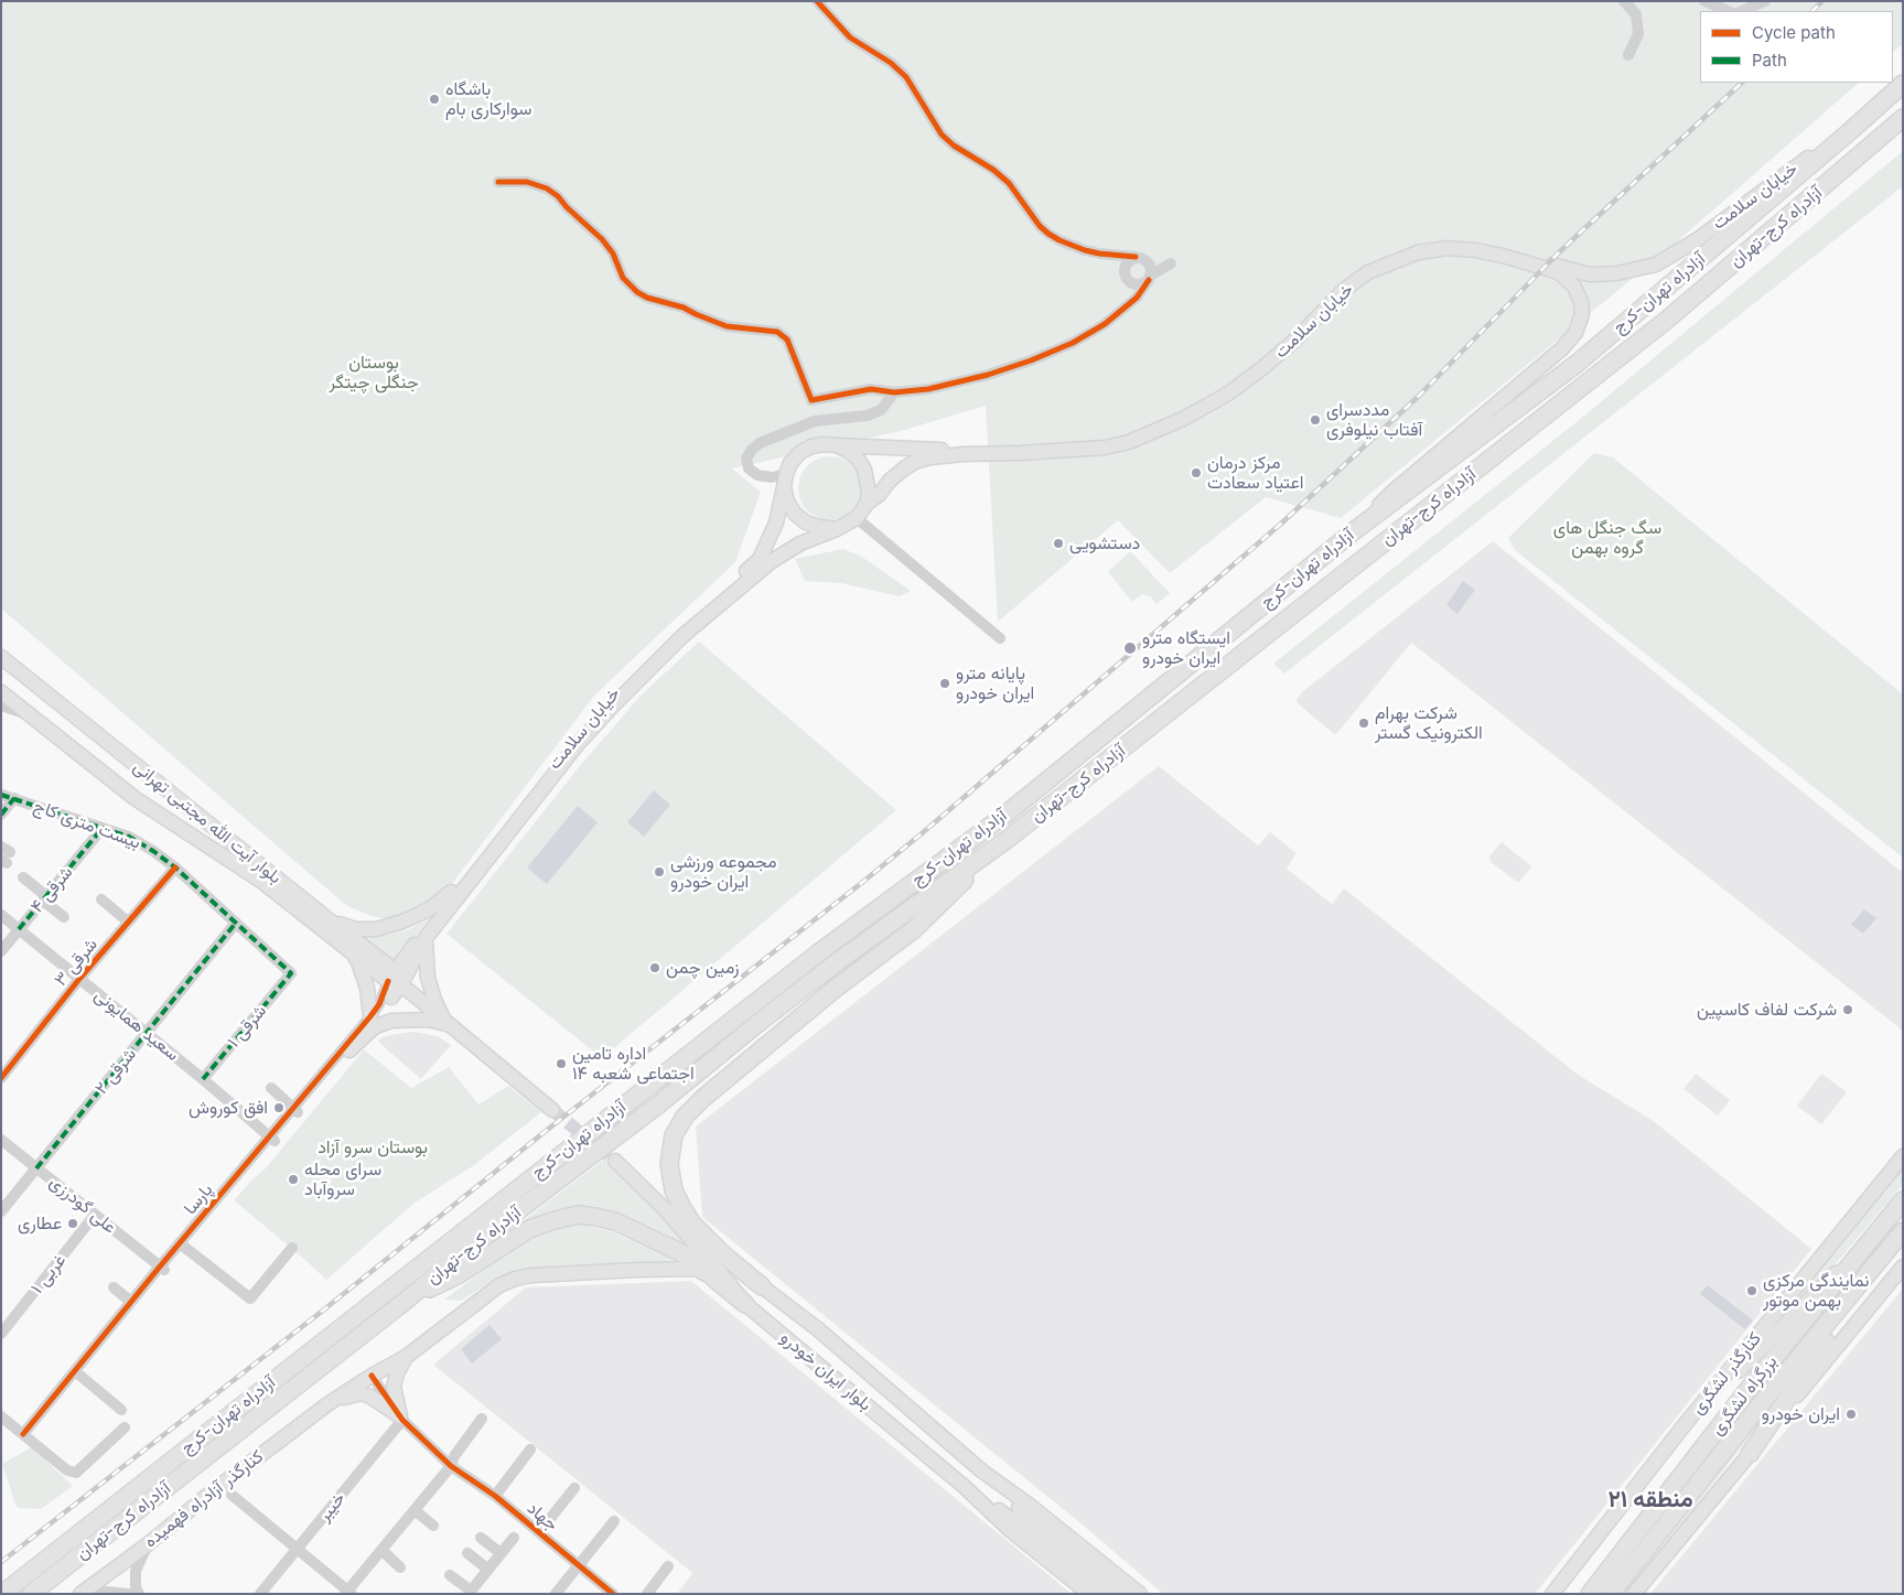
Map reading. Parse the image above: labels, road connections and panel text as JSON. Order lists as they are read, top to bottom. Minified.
{"streets":{"highway":["آزادراه کرج-تهران","آزادراه تهران-کرج","بزرگراه لشگری"],"main road":["خیابان سلامت","بلوار آیت الله مجتبی تهرانی","بلوار ایران خودرو","کنارگذر لشگری","کنارگذر آزادراه فهمیده"],"street":["بیست متری کاج","۴ شرقی","۳ شرقی","سعید همایونی","۱ شرقی","۲ شرقی","پارسا","علی گودرزی","۱ غربی","خیبر","جهاد"]},"crossings":[["خیابان سلامت","آزادراه تهران-کرج"],["خیابان سلامت","بلوار آیت الله مجتبی تهرانی"],["خیابان سلامت","پارسا"],["بلوار آیت الله مجتبی تهرانی","پارسا"],["بیست متری کاج","۴ شرقی"],["بیست متری کاج","۳ شرقی"],["بیست متری کاج","۱ شرقی"],["بیست متری کاج","۲ شرقی"],["۴ شرقی","سعید همایونی"],["۳ شرقی","سعید همایونی"],["سعید همایونی","۱ شرقی"],["سعید همایونی","۲ شرقی"],["سعید همایونی","پارسا"],["۲ شرقی","علی گودرزی"],["پارسا","علی گودرزی"],["علی گودرزی","۱ غربی"],["خیبر","جهاد"]],"districts":["منطقه ۲۱"],"parks":["بوستان جنگلی چیتگر","سگ جنگل های گروه بهمن","بوستان سرو آزاد"],"places":["باشگاه سوارکاری بام","مددسرای آفتاب نیلوفری","مرکز درمان اعتیاد سعادت","دستشویی","ایستگاه مترو ایران خودرو","پایانه مترو ایران خودرو","شرکت بهرام الکترونیک گستر","مجموعه ورزشی ایران خودرو","زمین چمن","شرکت لفاف کاسپین","اداره تامین اجتماعی شعبه ۱۴","افق کوروش","سرای محله سروآباد","عطاری","نمایندگی مرکزی بهمن موتور","ایران خودرو"],"legend":["Cycle path","Path"]}
